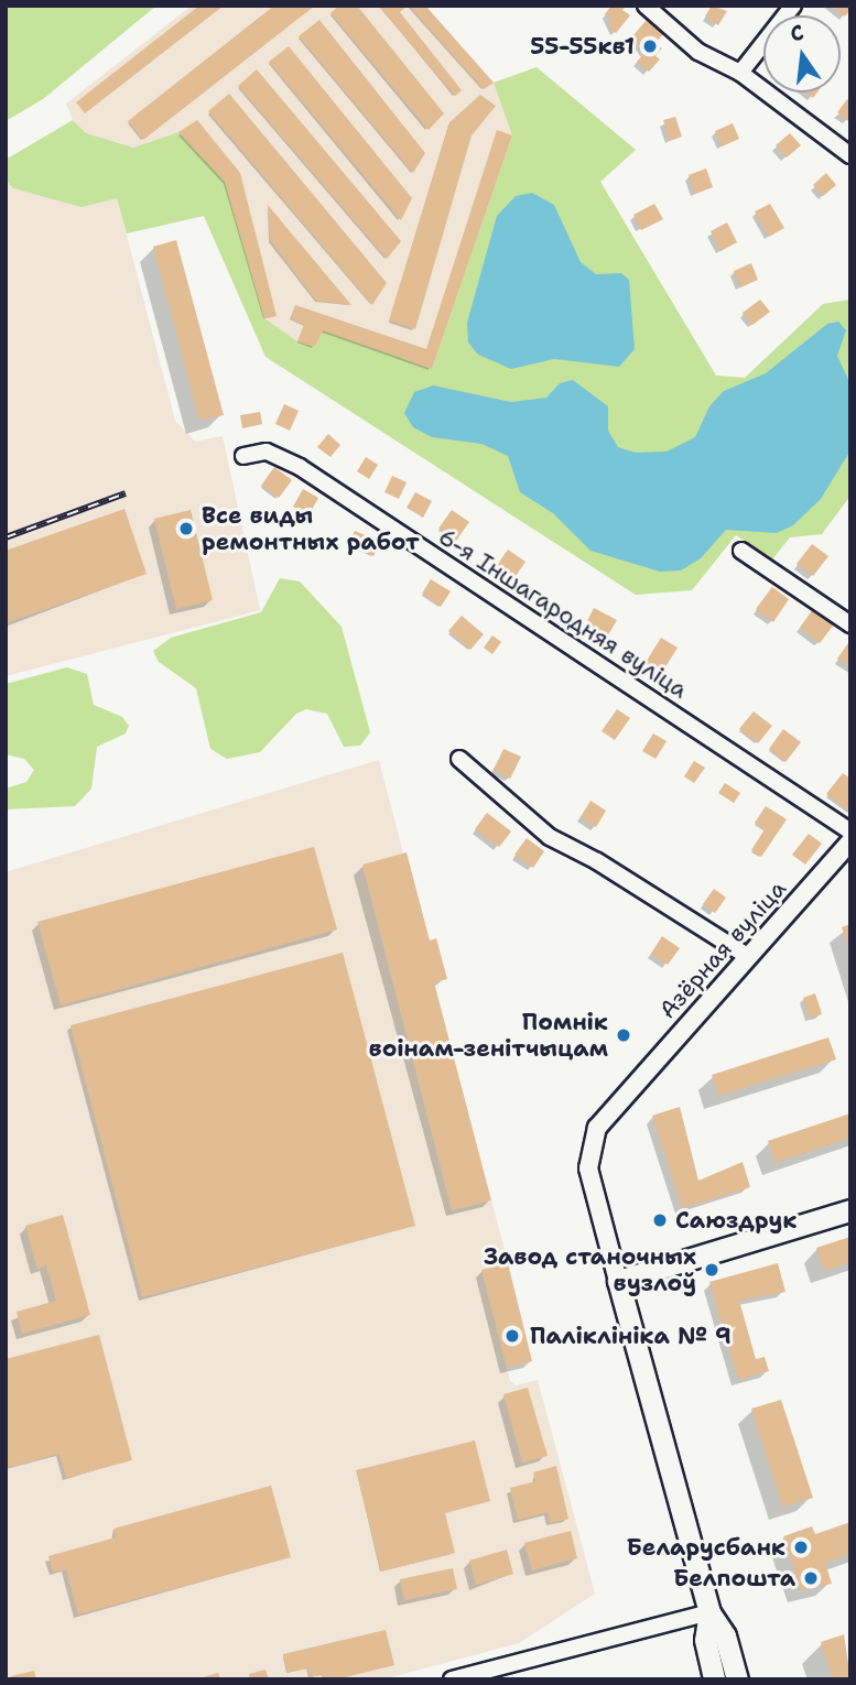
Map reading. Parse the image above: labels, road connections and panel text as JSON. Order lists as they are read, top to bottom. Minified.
{"streets":{"street":["6-я Іншагародняя вуліца","Азёрная вуліца"]},"places":["55-55кв1","Все виды ремонтных работ","Помнік воінам-зенітчыцам","Саюздрук","Завод станочных вузлоў","Паліклініка № 9","Беларусбанк","Белпошта"],"north":"top"}
